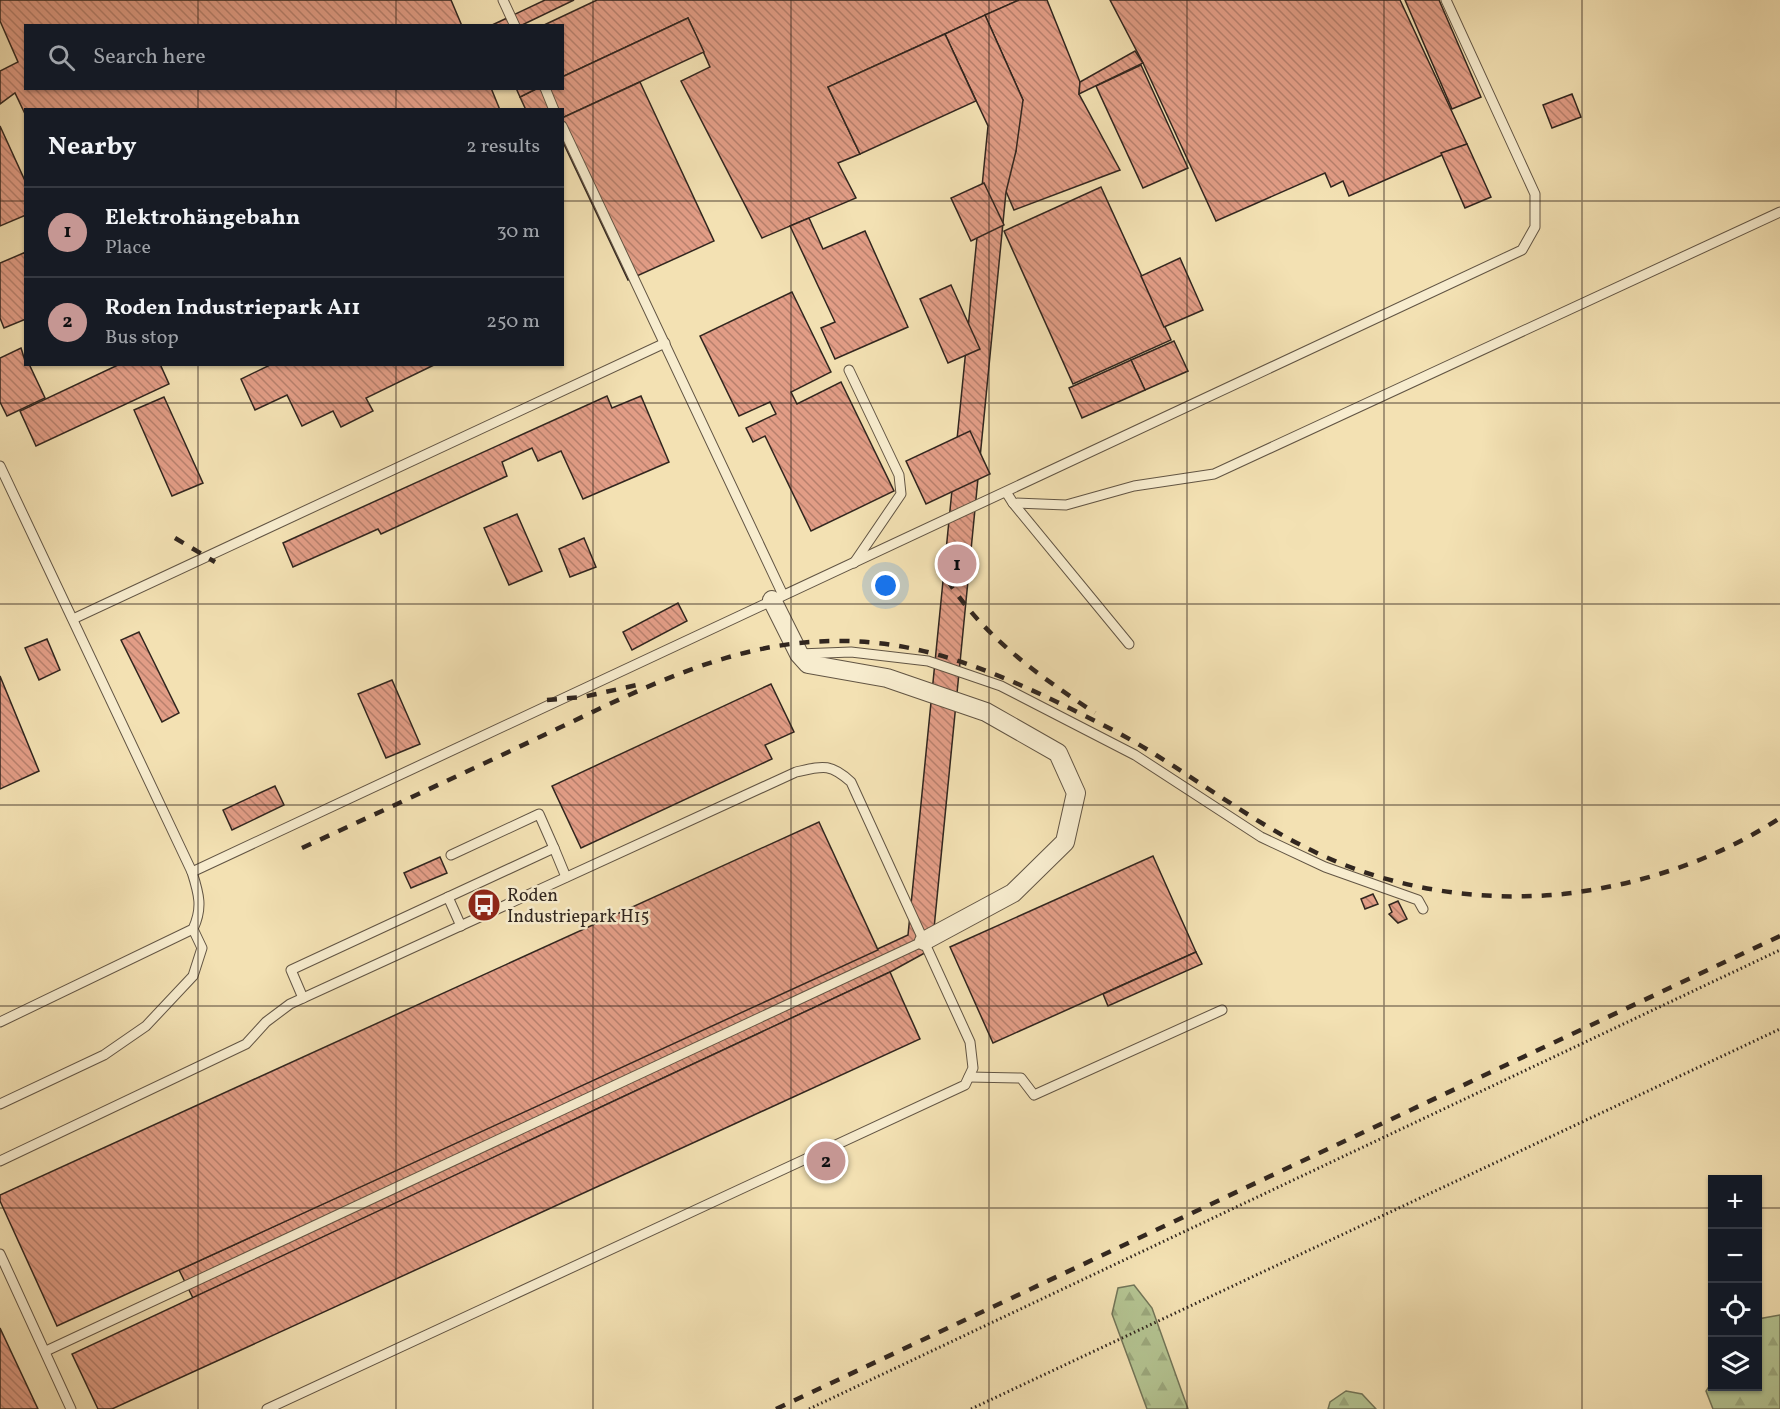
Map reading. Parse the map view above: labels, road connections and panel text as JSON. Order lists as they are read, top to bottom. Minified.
{"places":{"bus stop":["Roden Industriepark H15"]},"page":{"search":"Search here","heading":["Nearby","2 results"],"list":[{"mark":"1","name":"Elektrohängebahn","note":"Place","value":"30 m"},{"mark":"2","name":"Roden Industriepark A11","note":"Bus stop","value":"250 m"}],"pins":["1","2"],"map_buttons":["+","−"]}}
